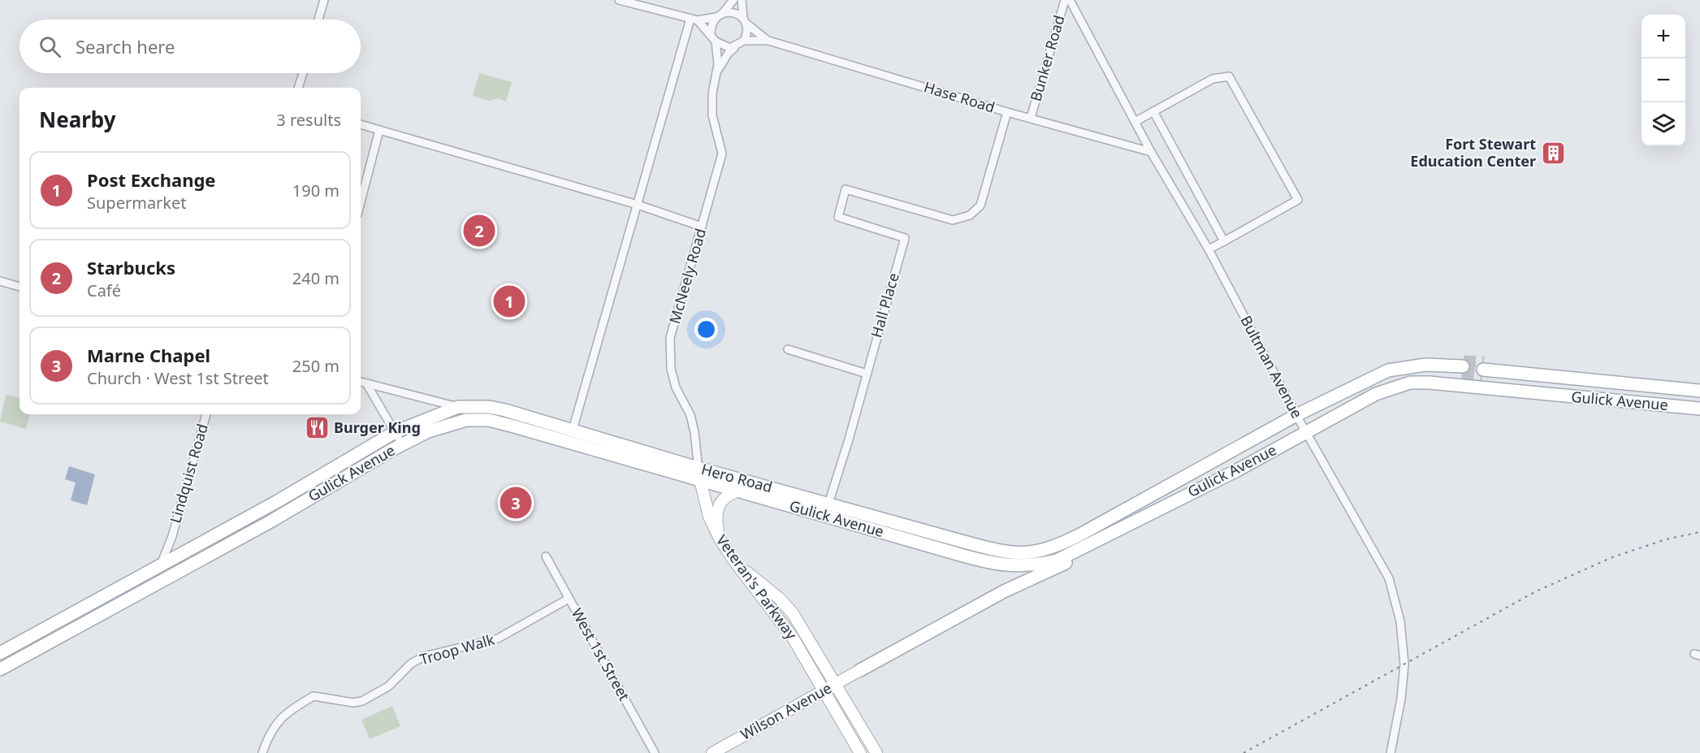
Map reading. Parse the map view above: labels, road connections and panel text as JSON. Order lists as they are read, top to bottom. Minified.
{"streets":{"main road":["Gulick Avenue","Hero Road","Veteran's Parkway","Wilson Avenue"],"street":["Bunker Road","Hase Road","McNeely Road","Hall Place","Bultman Avenue","Lindquist Road","Troop Walk","West 1st Street"]},"crossings":[["Bunker Road","Hase Road"],["Hase Road","Hall Place"],["Hase Road","Bultman Avenue"],["McNeely Road","Gulick Avenue"],["McNeely Road","Hero Road"],["McNeely Road","Veteran's Parkway"],["Hall Place","Hero Road"],["Bultman Avenue","Gulick Avenue"],["Bultman Avenue","Hero Road"],["Gulick Avenue","Lindquist Road"],["Gulick Avenue","Hero Road"],["Gulick Avenue","Veteran's Parkway"],["Hero Road","Veteran's Parkway"],["Veteran's Parkway","Wilson Avenue"],["Troop Walk","West 1st Street"]],"places":{"building":["Fort Stewart Education Center"],"restaurant":["Burger King"]},"page":{"map_buttons":["+","−"],"search":"Search here","heading":["Nearby","3 results"],"list":[{"mark":"1","name":"Post Exchange","note":"Supermarket","value":"190 m"},{"mark":"2","name":"Starbucks","note":"Café","value":"240 m"},{"mark":"3","name":"Marne Chapel","note":"Church · West 1st Street","value":"250 m"}],"pins":["2","1","3"]}}
